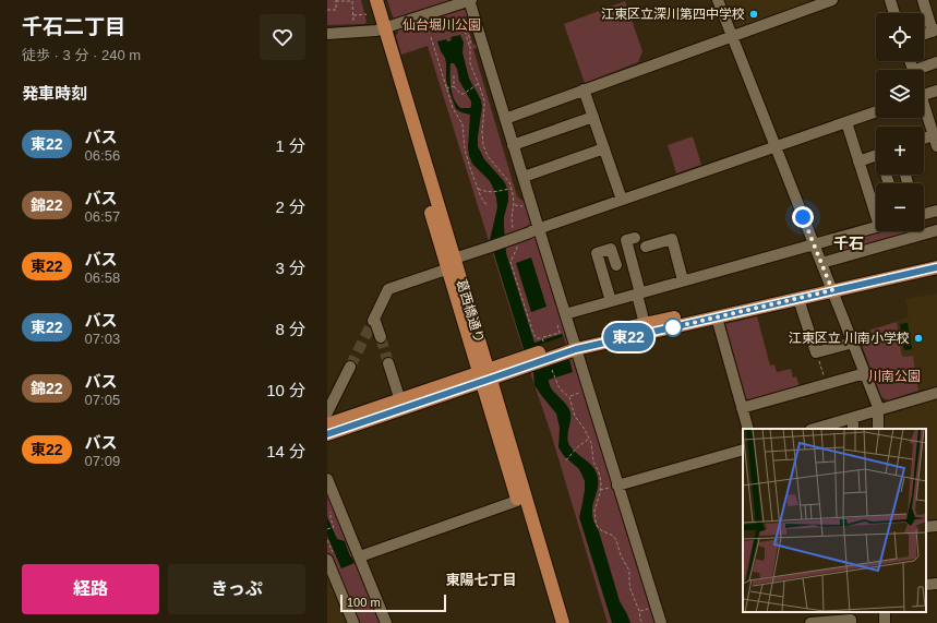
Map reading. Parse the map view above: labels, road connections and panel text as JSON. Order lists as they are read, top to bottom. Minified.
{"streets":{"main road":["葛西橋通り"]},"districts":["千石","東陽七丁目"],"parks":["仙台堀川公園","川南公園"],"places":["江東区立深川第四中学校","江東区立 川南小学校"],"lines":["bus line 東22"],"scale_bar":"100 m","page":{"heading":[["千石二丁目","徒歩 · 3 分 · 240 m"],"発車時刻"],"on_map":"東22","map_buttons":["+","−"],"list":[{"mark":"東22","name":"バス","note":"06:56","value":"1 分"},{"mark":"錦22","name":"バス","note":"06:57","value":"2 分"},{"mark":"東22","name":"バス","note":"06:58","value":"3 分"},{"mark":"東22","name":"バス","note":"07:03","value":"8 分"},{"mark":"錦22","name":"バス","note":"07:05","value":"10 分"},{"mark":"東22","name":"バス","note":"07:09","value":"14 分"}],"buttons":["経路","きっぷ"],"scale":"100 m"}}
